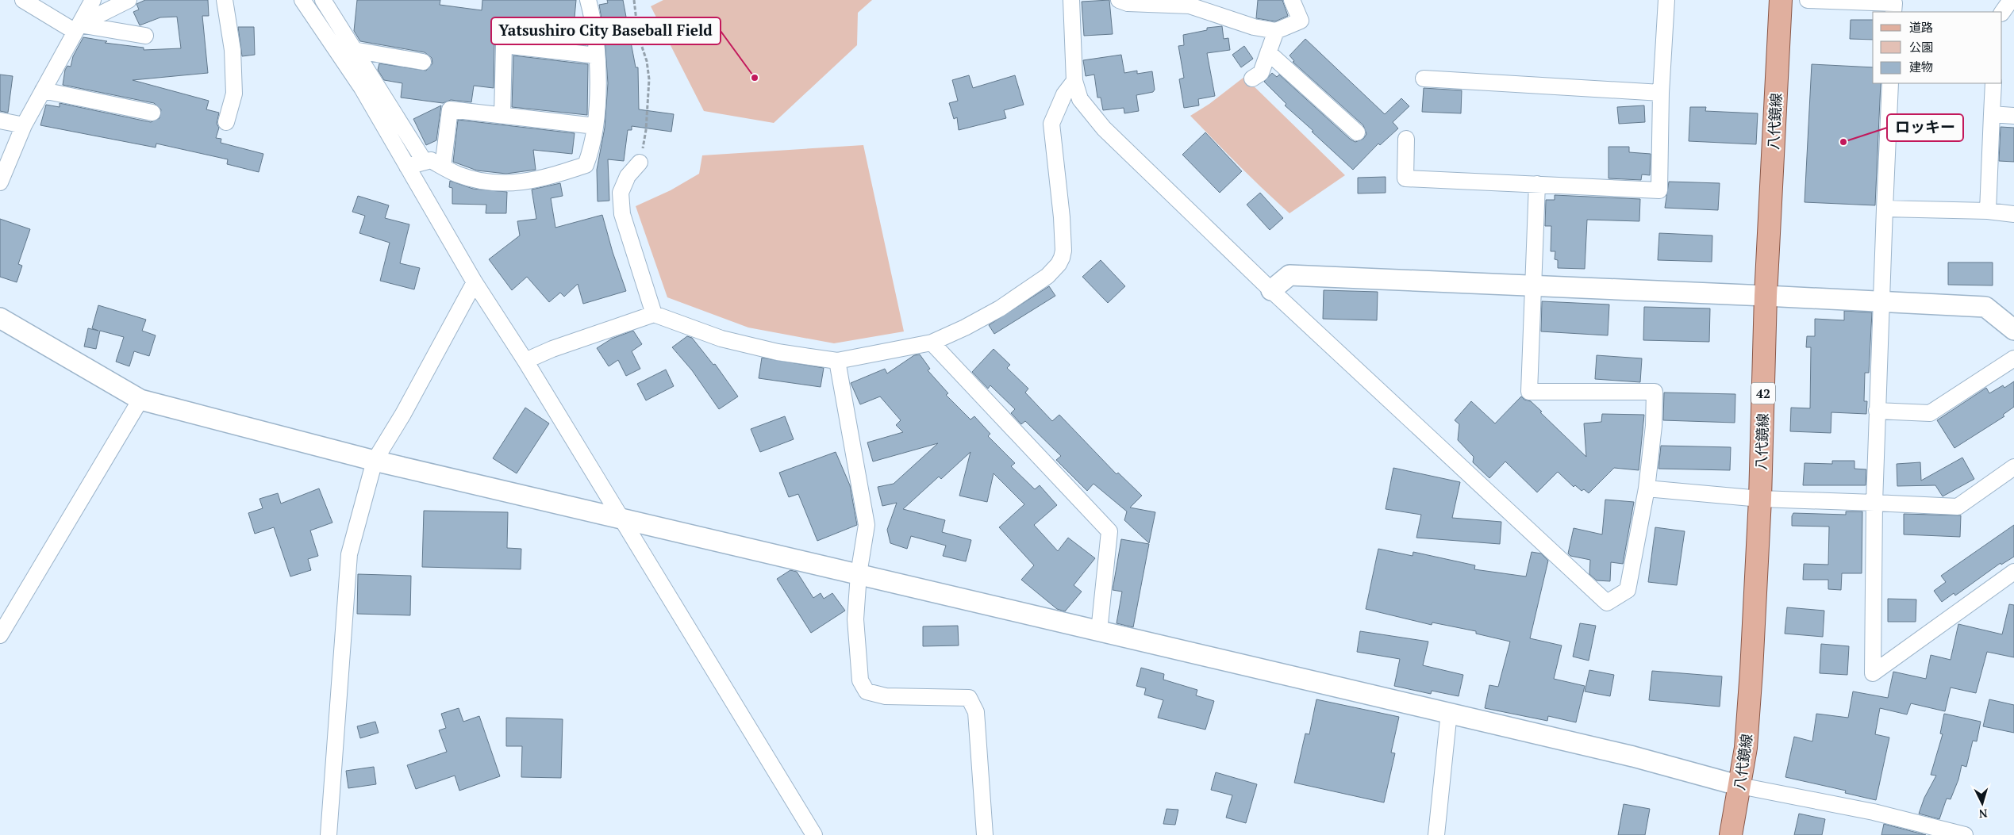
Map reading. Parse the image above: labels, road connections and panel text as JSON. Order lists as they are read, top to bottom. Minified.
{"streets":{"main road":["八代鏡線","42"]},"places":["Yatsushiro City Baseball Field","ロッキー"],"legend":["道路","公園","建物"],"north":"bottom"}
